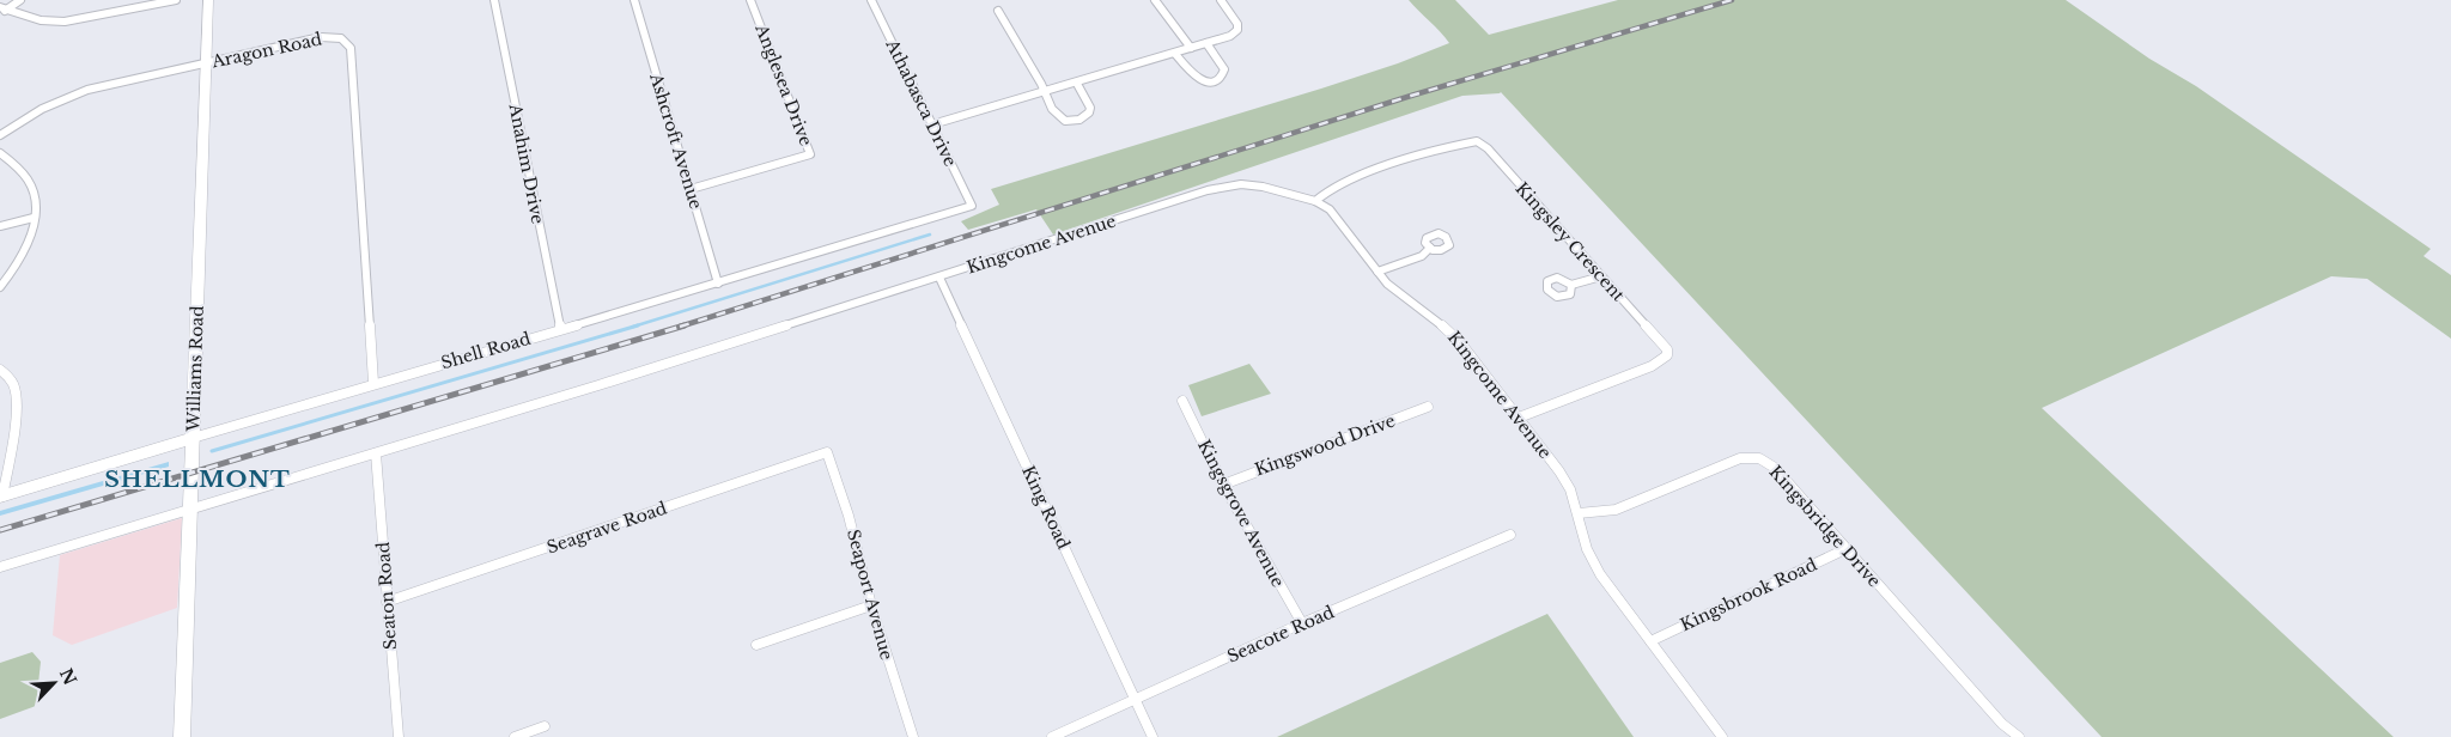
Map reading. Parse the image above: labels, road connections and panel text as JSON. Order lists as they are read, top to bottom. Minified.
{"streets":{"street":["Aragon Road","Anglesea Drive","Athabasca Drive","Ashcroft Avenue","Anahim Drive","Kingsley Crescent","Kingcome Avenue","Shell Road","Williams Road","Kingswood Drive","King Road","Kingsgrove Avenue","Kingsbridge Drive","Seagrave Road","Seaport Avenue","Kingsbrook Road","Seaton Road","Seacote Road"]},"crossings":[["Aragon Road","Shell Road"],["Aragon Road","Williams Road"],["Anglesea Drive","Ashcroft Avenue"],["Athabasca Drive","Shell Road"],["Ashcroft Avenue","Shell Road"],["Anahim Drive","Shell Road"],["Kingsley Crescent","Kingcome Avenue"],["Kingcome Avenue","King Road"],["Kingcome Avenue","Kingsbridge Drive"],["Kingcome Avenue","Kingsbrook Road"],["Shell Road","Williams Road"],["Kingswood Drive","Kingsgrove Avenue"],["King Road","Seacote Road"],["Kingsgrove Avenue","Seacote Road"],["Kingsbridge Drive","Kingsbrook Road"],["Seagrave Road","Seaport Avenue"],["Seagrave Road","Seaton Road"]],"districts":["SHELLMONT"],"north":"top right"}
